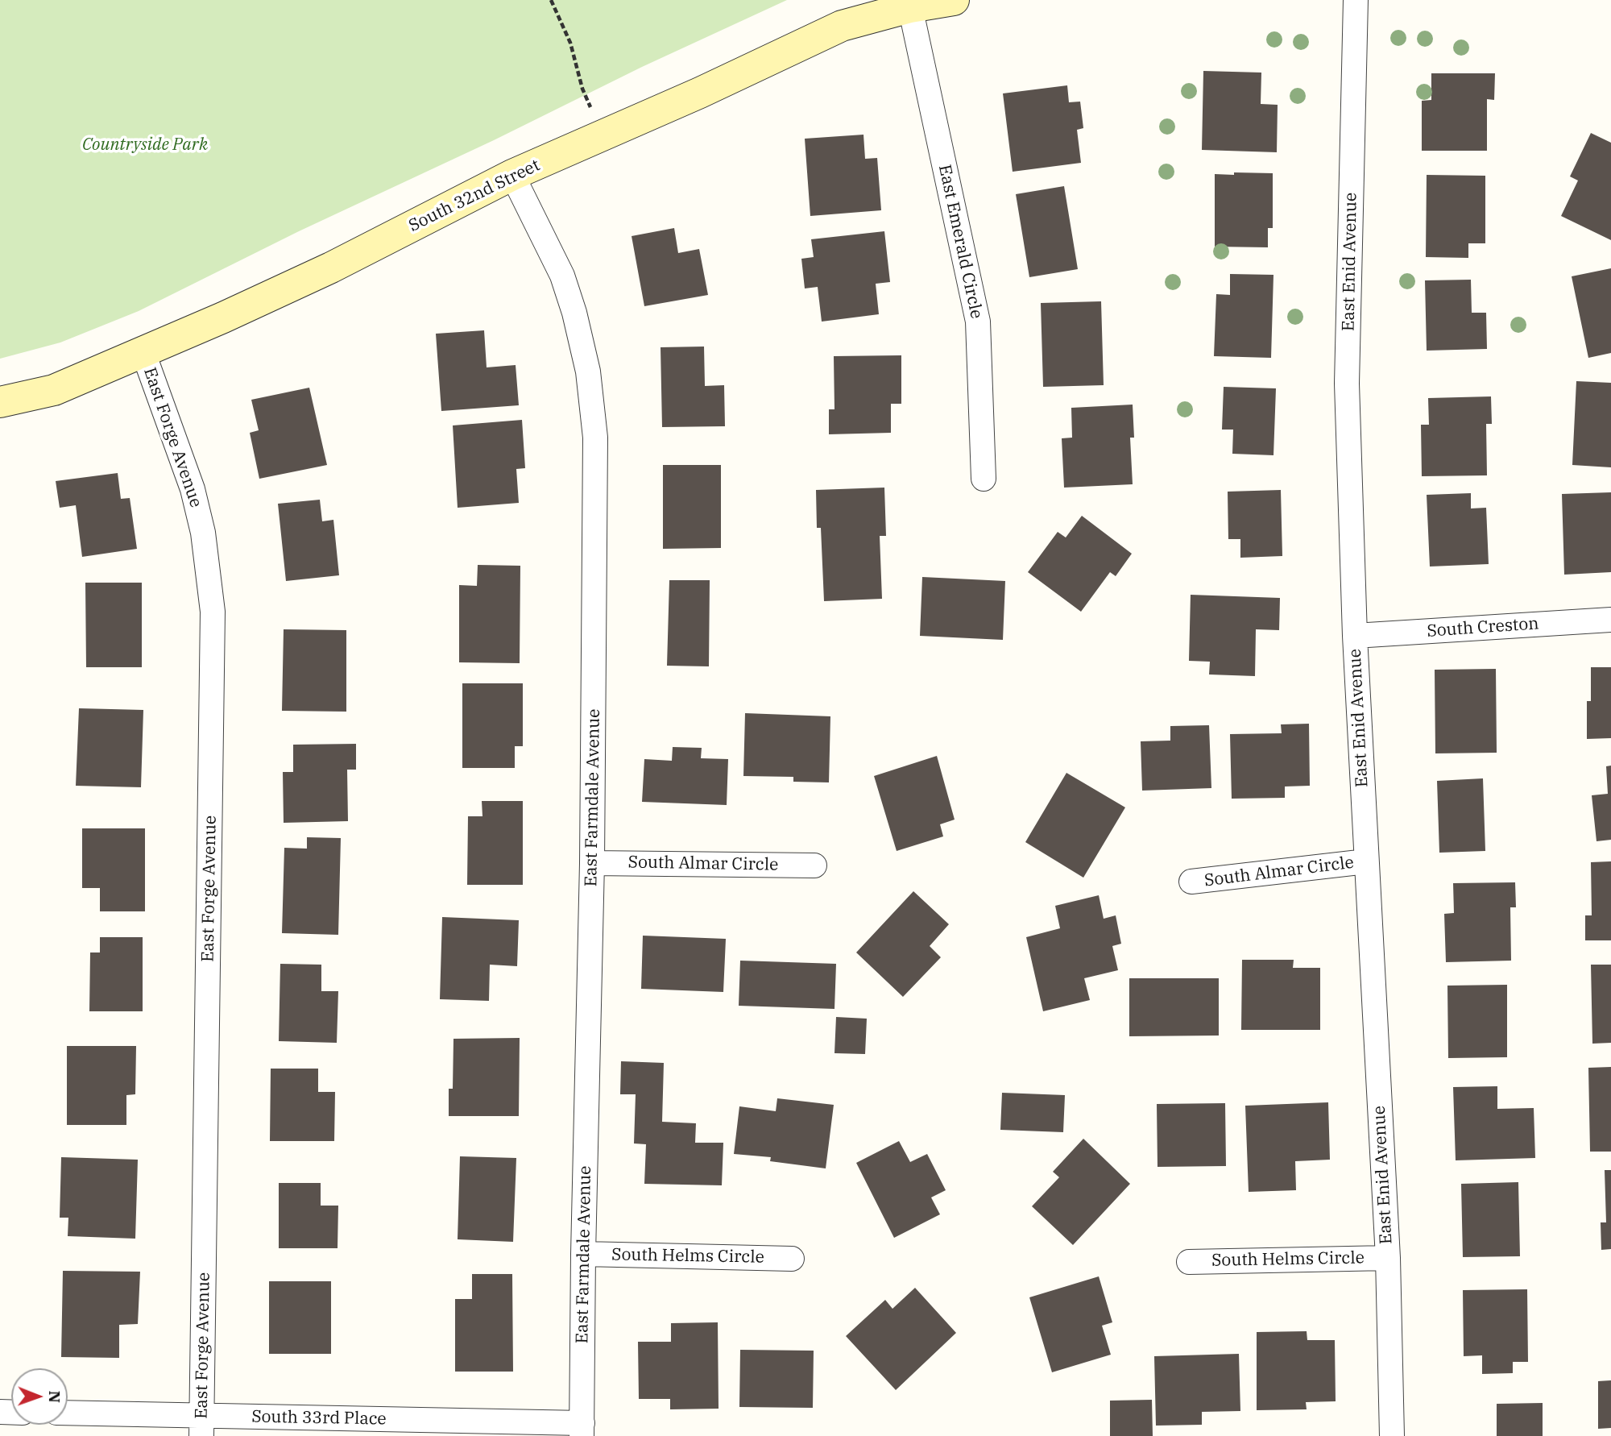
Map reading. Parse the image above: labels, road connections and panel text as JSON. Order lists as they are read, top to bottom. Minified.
{"streets":{"street":["South 32nd Street","East Emerald Circle","East Enid Avenue","East Forge Avenue","South Creston","East Farmdale Avenue","South Almar Circle","South Helms Circle","South 33rd Place"]},"crossings":[["South 32nd Street","East Emerald Circle"],["South 32nd Street","East Forge Avenue"],["South 32nd Street","East Farmdale Avenue"],["East Enid Avenue","South Creston"],["East Enid Avenue","South Almar Circle"],["East Enid Avenue","South Helms Circle"],["East Forge Avenue","South 33rd Place"],["East Farmdale Avenue","South Almar Circle"],["East Farmdale Avenue","South Helms Circle"],["East Farmdale Avenue","South 33rd Place"]],"parks":["Countryside Park"],"north":"right"}
